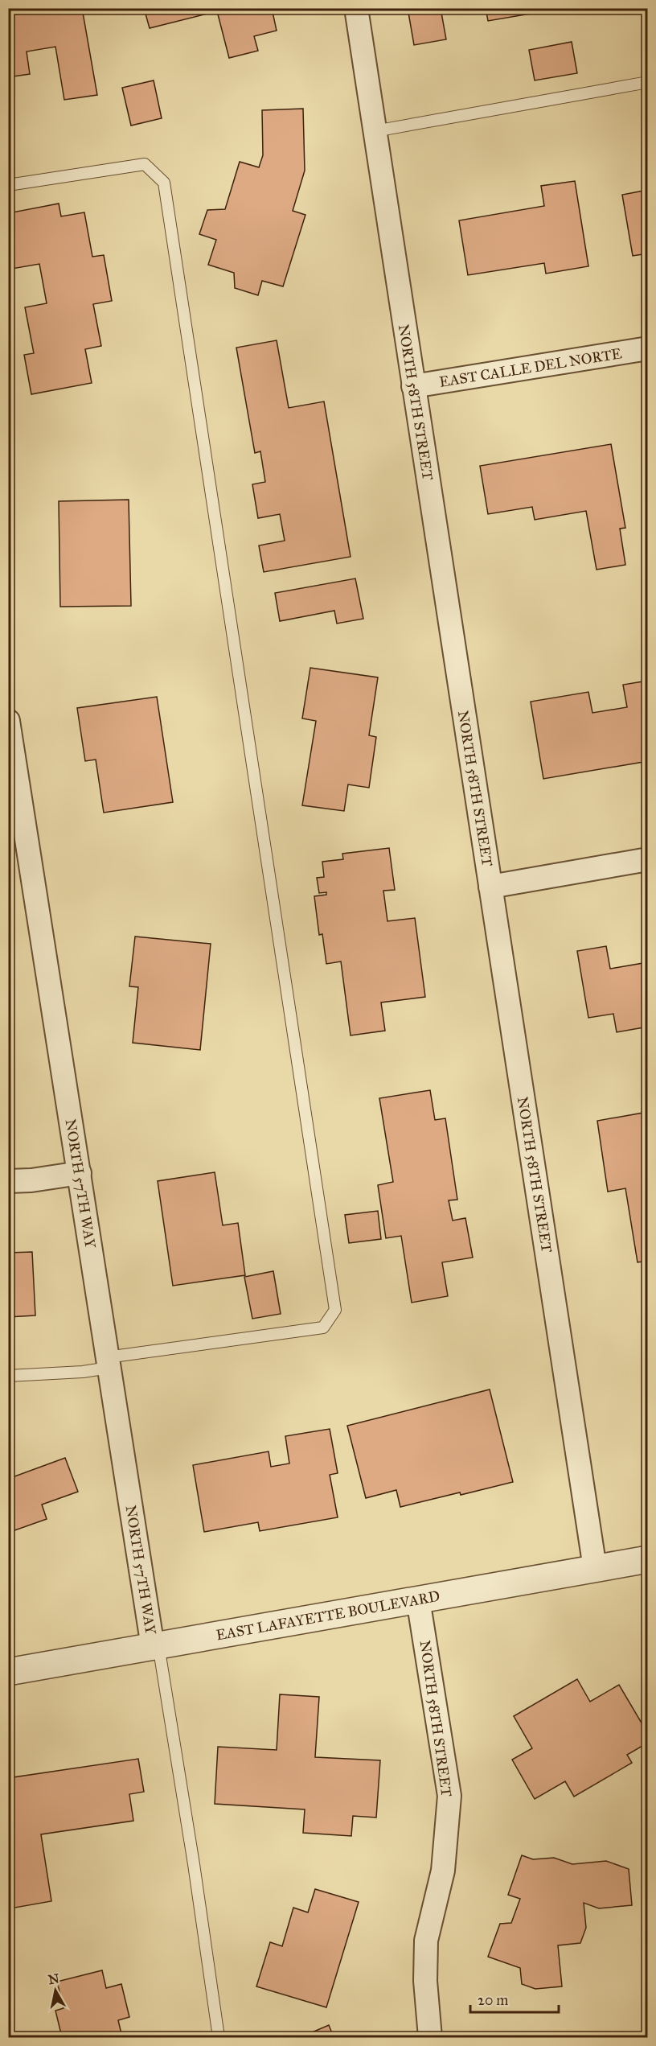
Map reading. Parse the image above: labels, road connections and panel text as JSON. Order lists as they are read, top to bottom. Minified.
{"streets":{"street":["EAST CALLE DEL NORTE","NORTH 58TH STREET","NORTH 57TH WAY","EAST LAFAYETTE BOULEVARD"]},"crossings":[["EAST CALLE DEL NORTE","NORTH 58TH STREET"],["NORTH 58TH STREET","EAST LAFAYETTE BOULEVARD"],["NORTH 57TH WAY","EAST LAFAYETTE BOULEVARD"]],"scale_bar":"20 m","north":"top"}
